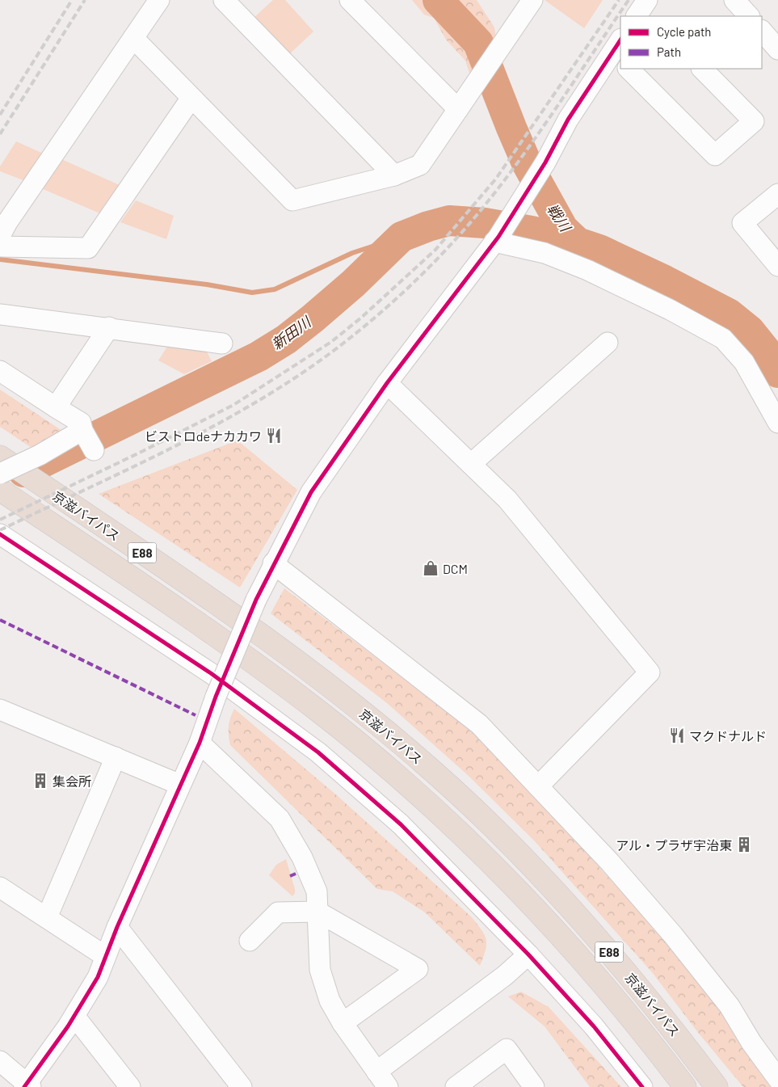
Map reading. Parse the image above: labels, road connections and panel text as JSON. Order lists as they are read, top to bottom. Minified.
{"streets":{"highway":["京滋バイパス","E88"]},"water":["戦川","新田川"],"places":{"restaurant":["ビストロdeナカカワ","マクドナルド"],"shop":["DCM"],"building":["集会所","アル・プラザ宇治東"]},"legend":["Cycle path","Path"]}
